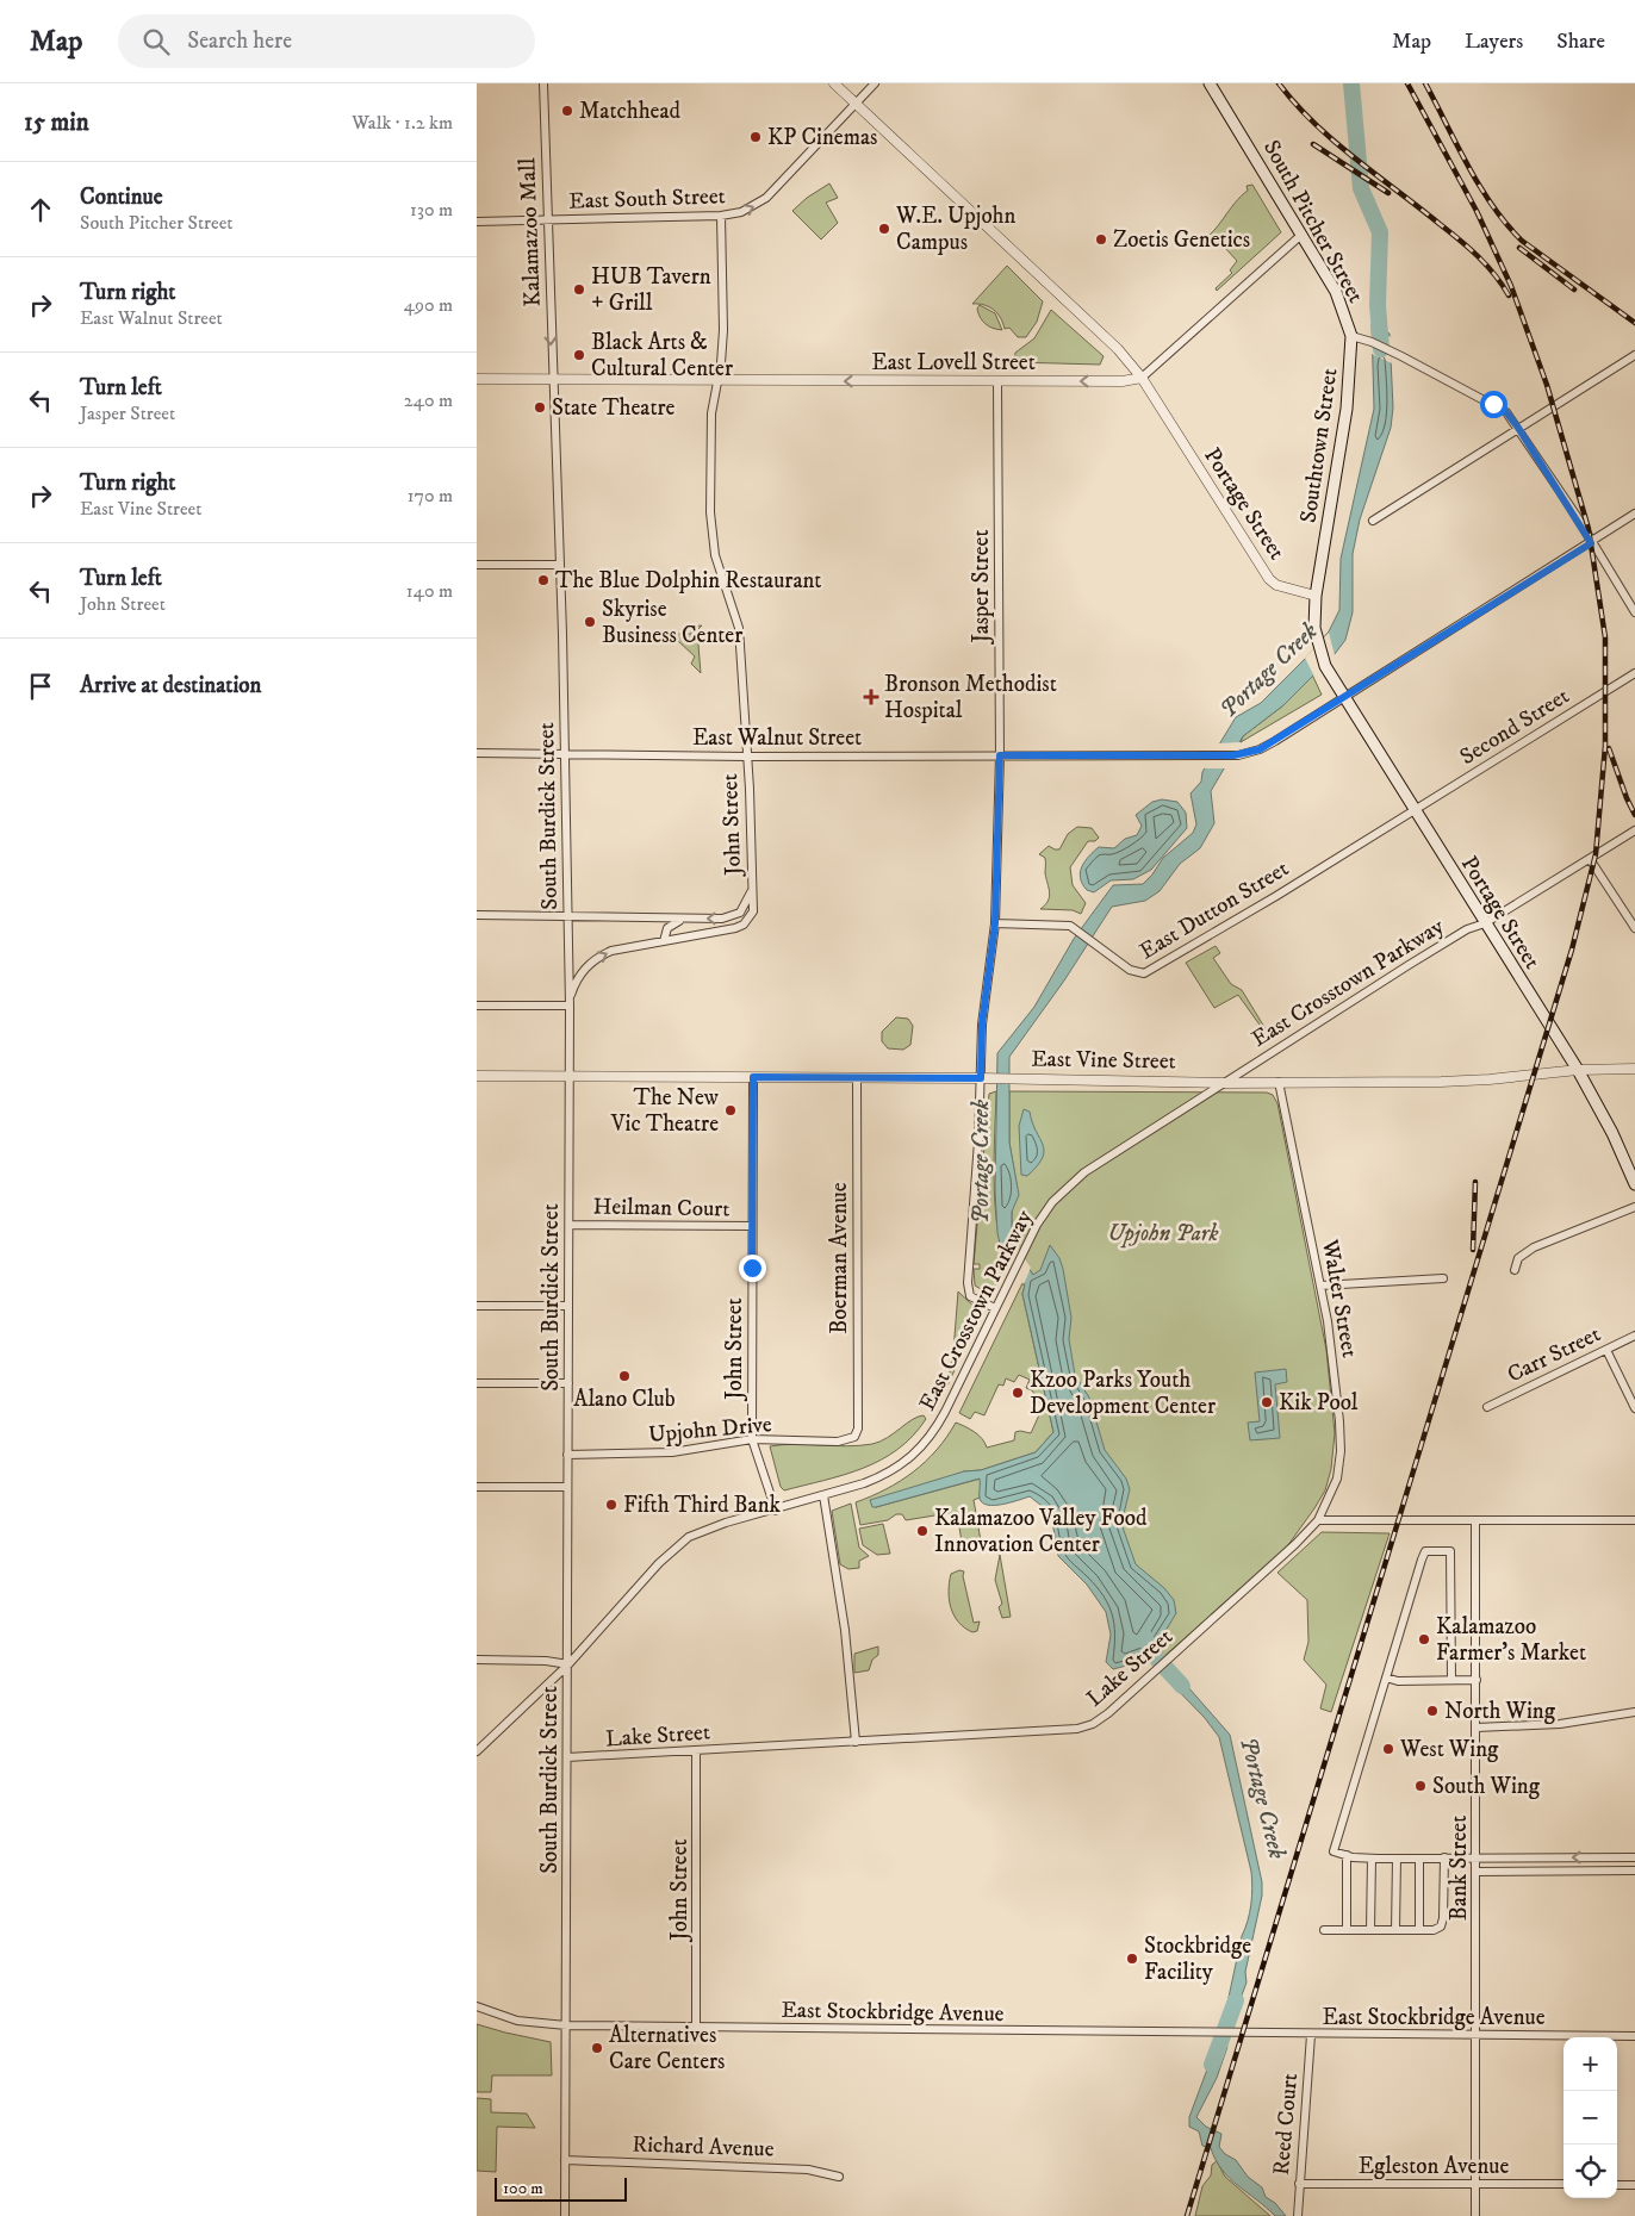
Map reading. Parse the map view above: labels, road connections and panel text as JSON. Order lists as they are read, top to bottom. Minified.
{"streets":{"main road":["South Pitcher Street","Southtown Street","Portage Street"],"street":["East South Street","Kalamazoo Mall","East Lovell Street","Jasper Street","Second Street","East Walnut Street","South Burdick Street","John Street","East Dutton Street","East Crosstown Parkway","East Vine Street","Heilman Court","Boerman Avenue","Walter Street","Carr Street","Upjohn Drive","Lake Street","Bank Street","East Stockbridge Avenue","Reed Court","Richard Avenue","Egleston Avenue"]},"crossings":[["East South Street","Kalamazoo Mall"],["East South Street","Portage Street"],["East South Street","John Street"],["South Pitcher Street","Southtown Street"],["South Pitcher Street","East Walnut Street"],["Kalamazoo Mall","East Lovell Street"],["Kalamazoo Mall","South Burdick Street"],["East Lovell Street","Portage Street"],["East Lovell Street","Jasper Street"],["East Lovell Street","South Burdick Street"],["East Lovell Street","John Street"],["Southtown Street","Portage Street"],["Portage Street","Second Street"],["Portage Street","East Walnut Street"],["Portage Street","East Dutton Street"],["Portage Street","East Crosstown Parkway"],["Portage Street","East Vine Street"],["Jasper Street","East Walnut Street"],["Jasper Street","East Dutton Street"],["Jasper Street","East Crosstown Parkway"],["Jasper Street","East Vine Street"],["Second Street","East Dutton Street"],["East Walnut Street","South Burdick Street"],["East Walnut Street","John Street"],["South Burdick Street","John Street"],["South Burdick Street","East Crosstown Parkway"],["South Burdick Street","East Vine Street"],["South Burdick Street","Heilman Court"],["South Burdick Street","Upjohn Drive"],["South Burdick Street","Lake Street"],["South Burdick Street","East Stockbridge Avenue"],["South Burdick Street","Richard Avenue"],["John Street","East Crosstown Parkway"],["John Street","East Vine Street"],["John Street","Heilman Court"],["John Street","Upjohn Drive"],["John Street","Lake Street"],["John Street","East Stockbridge Avenue"],["East Crosstown Parkway","East Vine Street"],["East Vine Street","Boerman Avenue"],["East Vine Street","Walter Street"],["Boerman Avenue","Upjohn Drive"],["Walter Street","Lake Street"],["Bank Street","East Stockbridge Avenue"],["Bank Street","Egleston Avenue"],["East Stockbridge Avenue","Reed Court"],["Reed Court","Egleston Avenue"]],"one_way":["East South Street","Kalamazoo Mall","East Lovell Street"],"water":["Portage Creek"],"parks":["Upjohn Park"],"places":{"other":["Matchhead","KP Cinemas","W.E. Upjohn Campus","Zoetis Genetics","HUB Tavern + Grill","Black Arts & Cultural Center","State Theatre","The Blue Dolphin Restaurant","Skyrise Business Center","The New Vic Theatre","Alano Club","Kzoo Parks Youth Development Center","Kik Pool","Fifth Third Bank","Kalamazoo Valley Food Innovation Center","Kalamazoo Farmer's Market","North Wing","West Wing","South Wing","Stockbridge Facility","Alternatives Care Centers"],"health":["Bronson Methodist Hospital"]},"scale_bar":"100 m","page":{"header":"Map","search":"Search here","nav":["Map","Layers","Share"],"heading":["15 min","Walk · 1.2 km"],"list":[["Continue","South Pitcher Street","130 m"],["Turn right","East Walnut Street","490 m"],["Turn left","Jasper Street","240 m"],["Turn right","East Vine Street","170 m"],["Turn left","John Street","140 m"],"Arrive at destination"],"map_buttons":["+","−"],"scale":"100 m"}}
